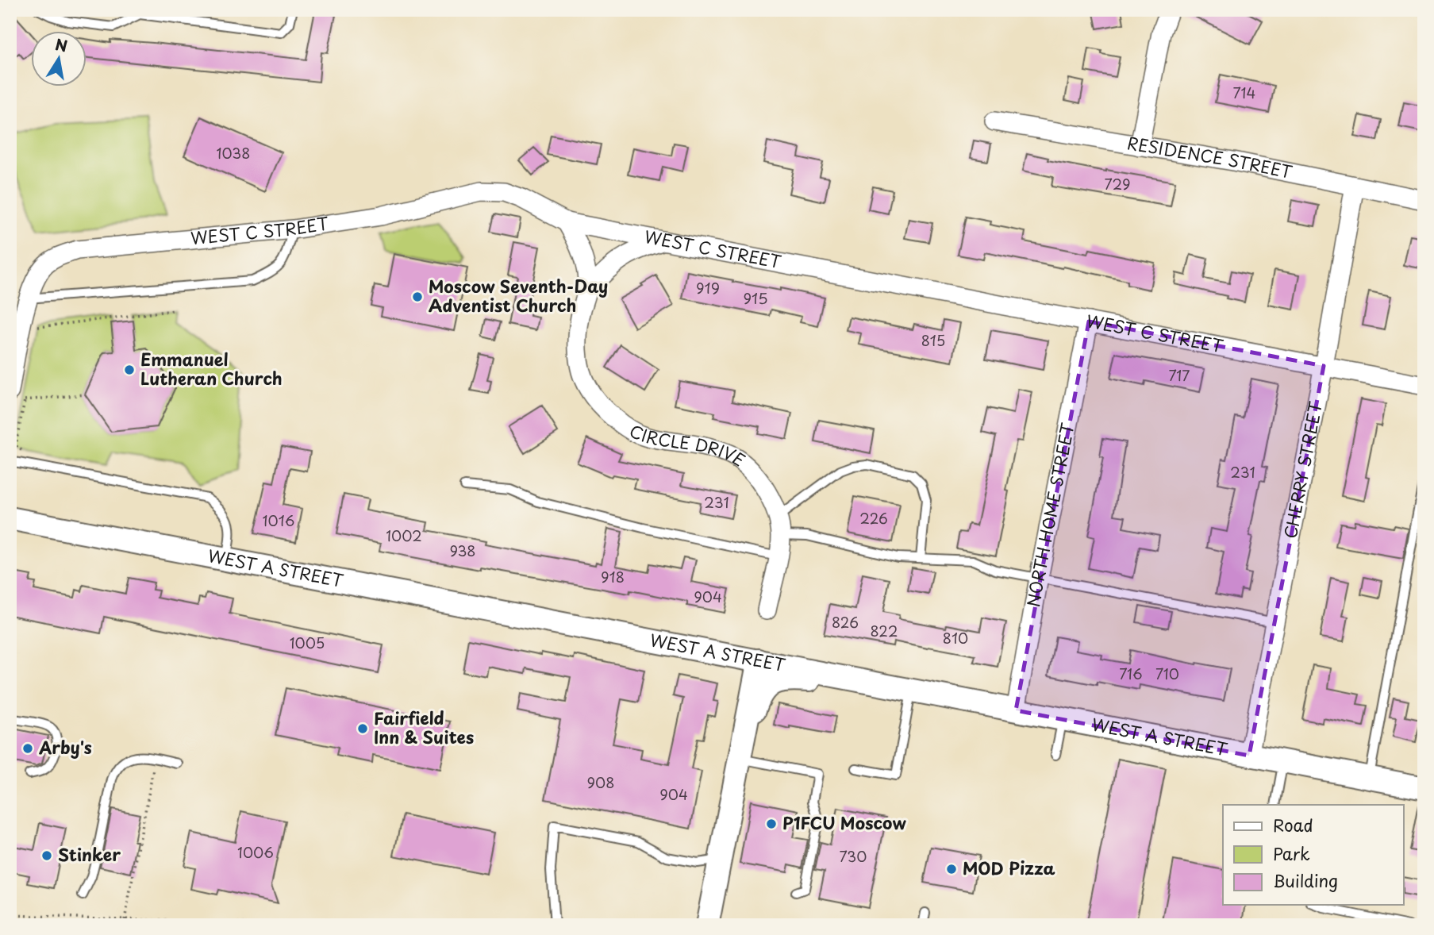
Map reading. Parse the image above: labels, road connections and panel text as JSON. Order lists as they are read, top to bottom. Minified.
{"streets":{"street":["RESIDENCE STREET","WEST C STREET","CIRCLE DRIVE","CHERRY STREET","NORTH HOME STREET","WEST A STREET"]},"crossings":[["RESIDENCE STREET","CHERRY STREET"],["WEST C STREET","CIRCLE DRIVE"],["WEST C STREET","CHERRY STREET"],["WEST C STREET","NORTH HOME STREET"],["CHERRY STREET","WEST A STREET"],["NORTH HOME STREET","WEST A STREET"]],"places":["Moscow Seventh-Day Adventist Church","Emmanuel Lutheran Church","Fairfield Inn & Suites","Arby's","P1FCU Moscow","Stinker","MOD Pizza"],"house_numbers":["714","1038","729","919","915","815","717","231","231","226","1016","1002","938","918","904","826","822","810","1005","716","710","908","904","1006","730"],"legend":["Road","Park","Building"],"north":"top"}
